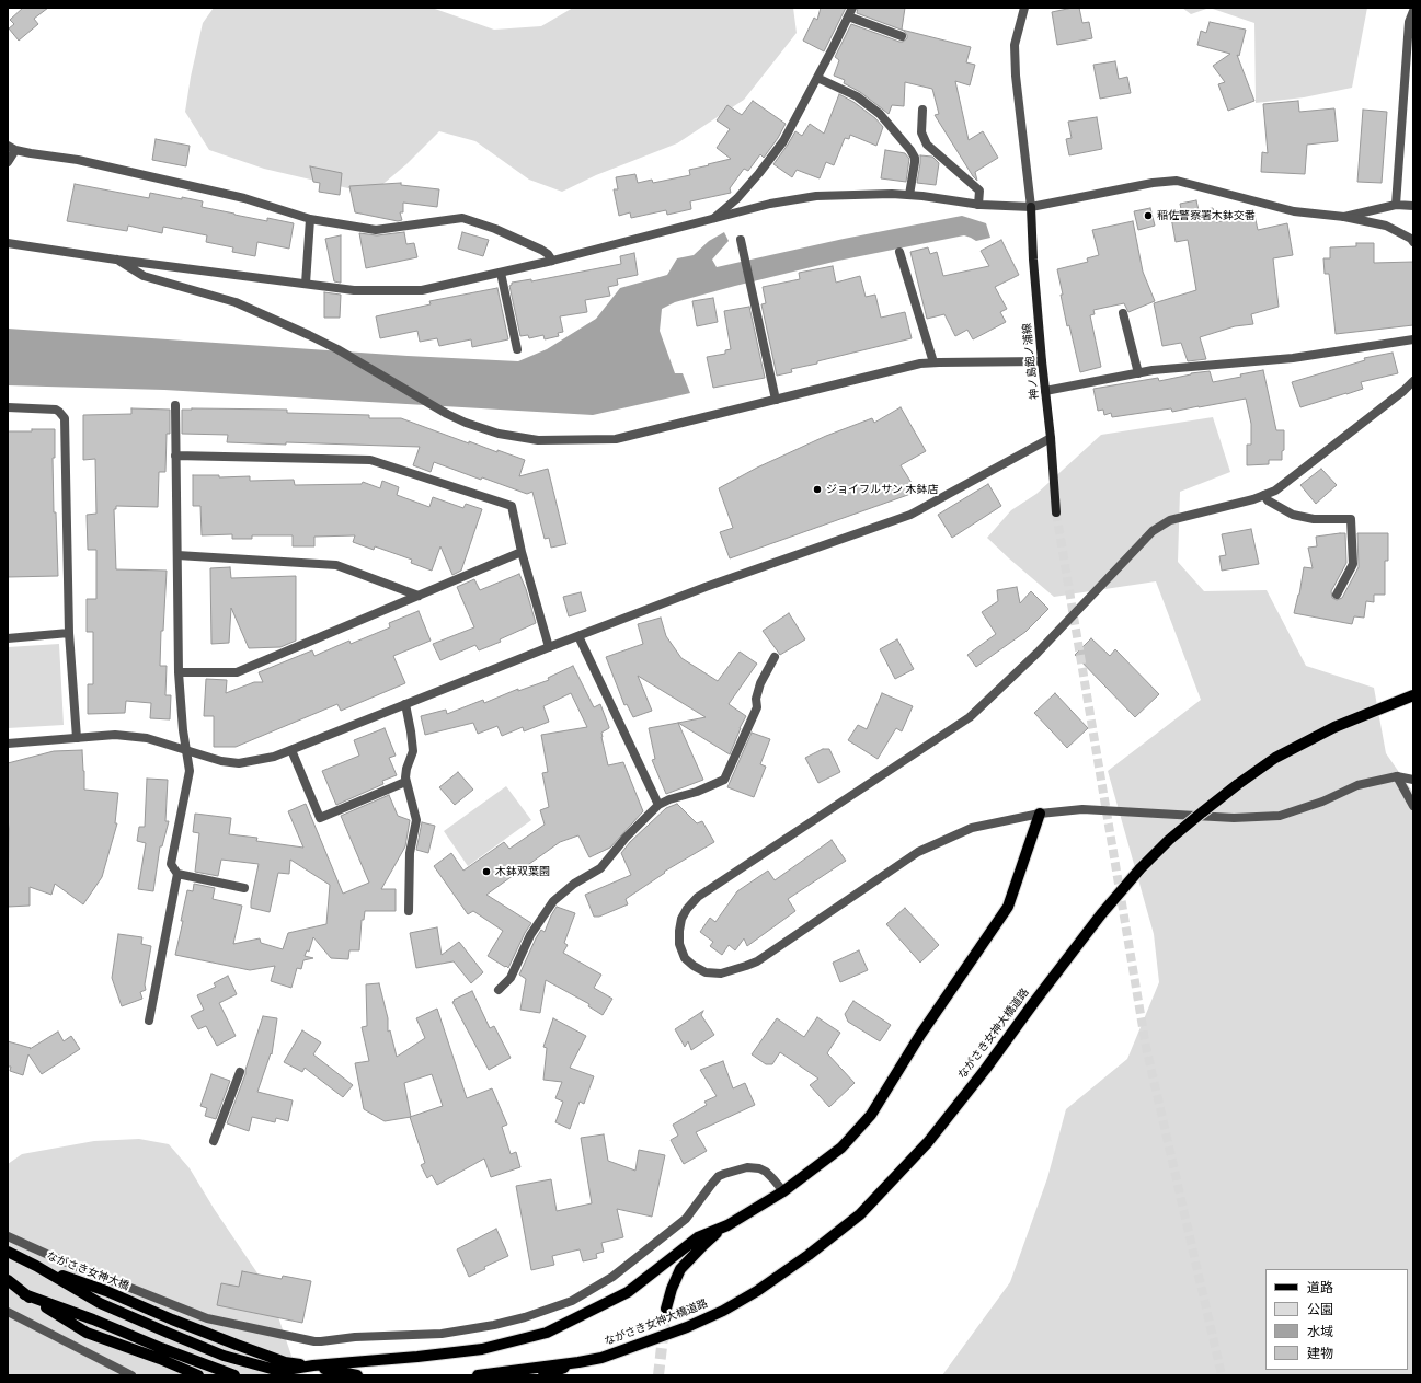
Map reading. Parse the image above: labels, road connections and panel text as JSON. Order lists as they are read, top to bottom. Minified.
{"streets":{"main road":["神ノ島飽ノ浦線","ながさき女神大橋道路","ながさき女神大橋"]},"places":["稲佐警察署木鉢交番","ジョイフルサン 木鉢店","木鉢双葉園"],"legend":["道路","公園","水域","建物"]}
